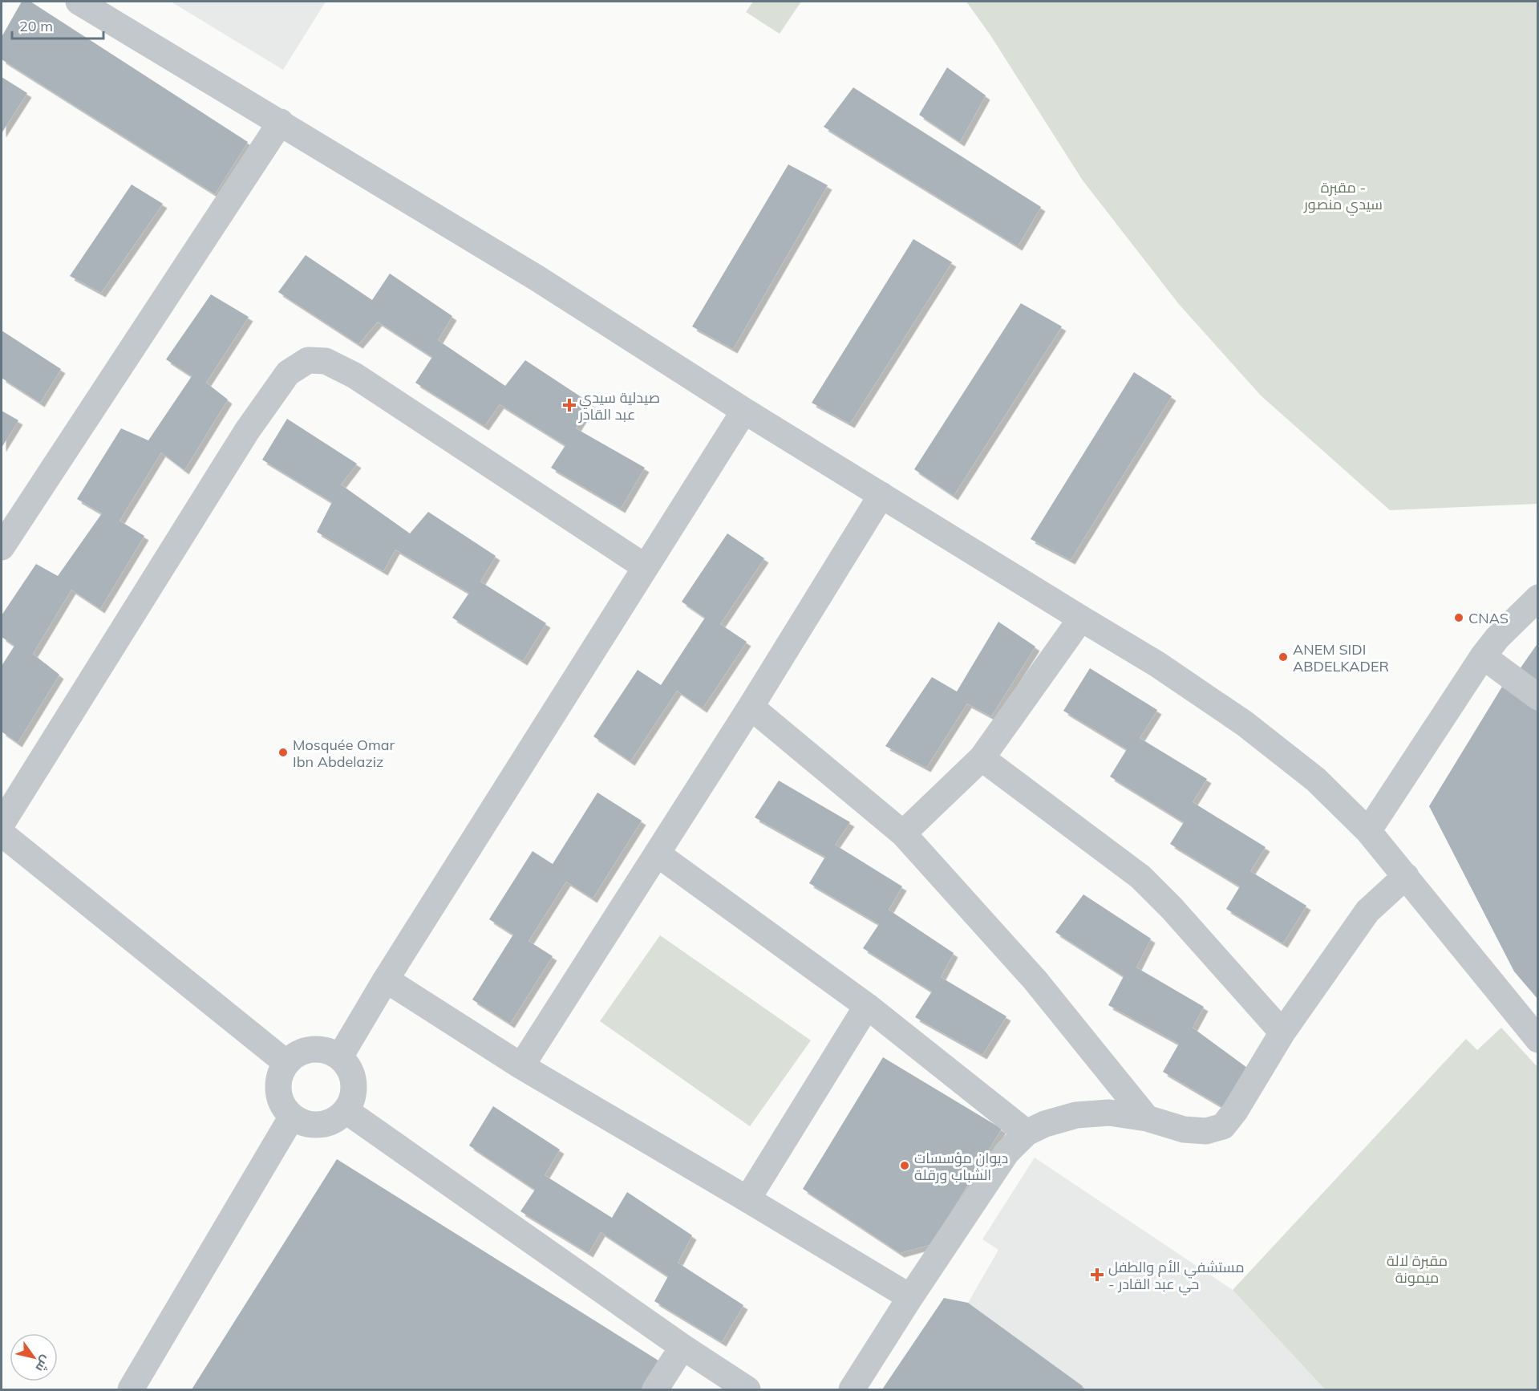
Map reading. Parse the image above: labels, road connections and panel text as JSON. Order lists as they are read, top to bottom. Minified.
{"parks":["مقبرة - سيدي منصور","مقبرة لالة ميمونة"],"places":{"health":["صيدلية سيدي عبد القادر","مستشفي الأم والطفل - حي عبد القادر"],"other":["CNAS","ANEM SIDI ABDELKADER","Mosquée Omar Ibn Abdelaziz","ديوان مؤسسات الشباب ورقلة"]},"scale_bar":"20 m","north":"bottom right"}
